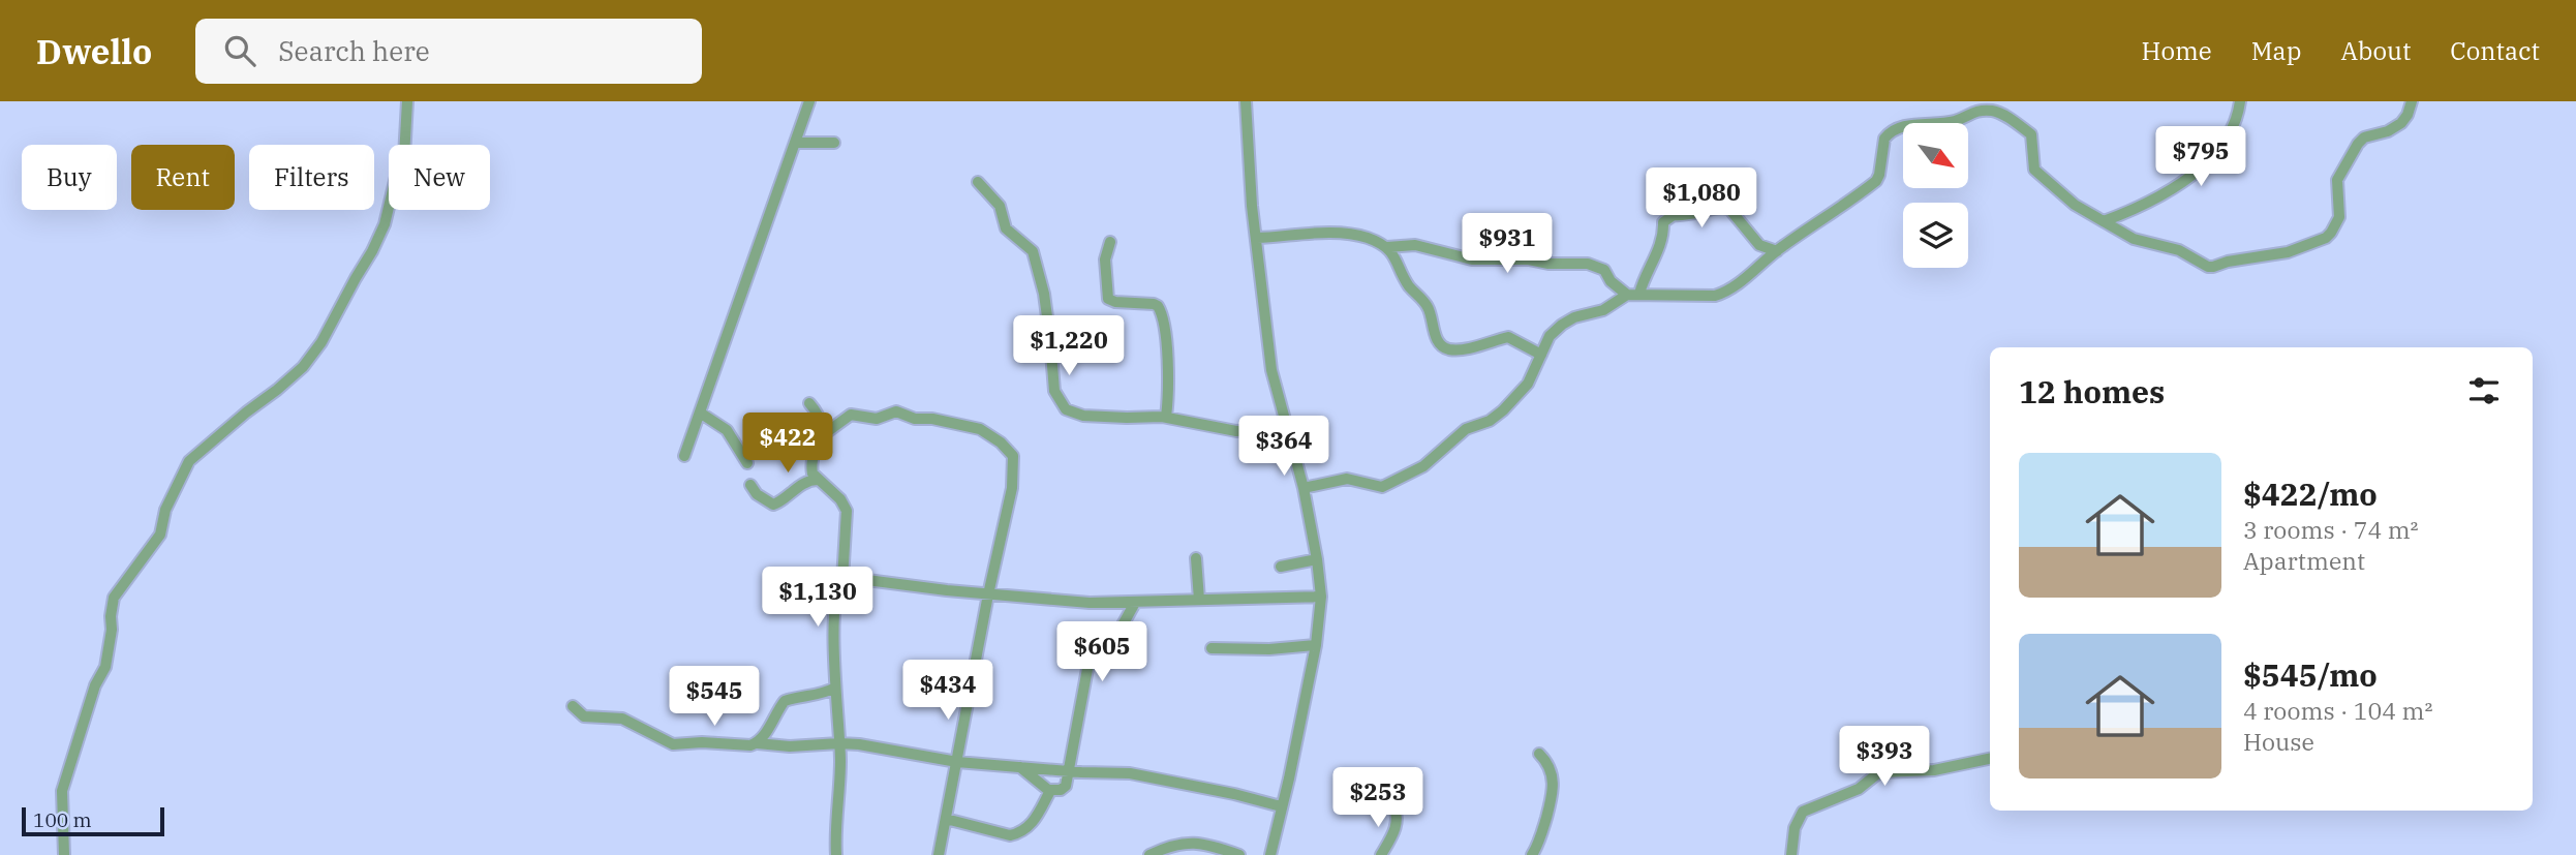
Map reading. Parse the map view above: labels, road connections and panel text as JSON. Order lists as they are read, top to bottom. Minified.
{"scale_bar":"100 m","north":"bottom right","page":{"header":"Dwello","search":"Search here","nav":["Home","Map","About","Contact"],"price":["$795","$1,080","$931","$1,220","$422","$364","$1,130","$605","$434","$545","$393","$253"],"chip":["Buy","Rent","Filters","New"],"heading":"12 homes","list":[{"name":"$422/mo","note":"3 rooms · 74 m² · Apartment"},{"name":"$545/mo","note":"4 rooms · 104 m² · House"}],"scale":"100 m"}}
